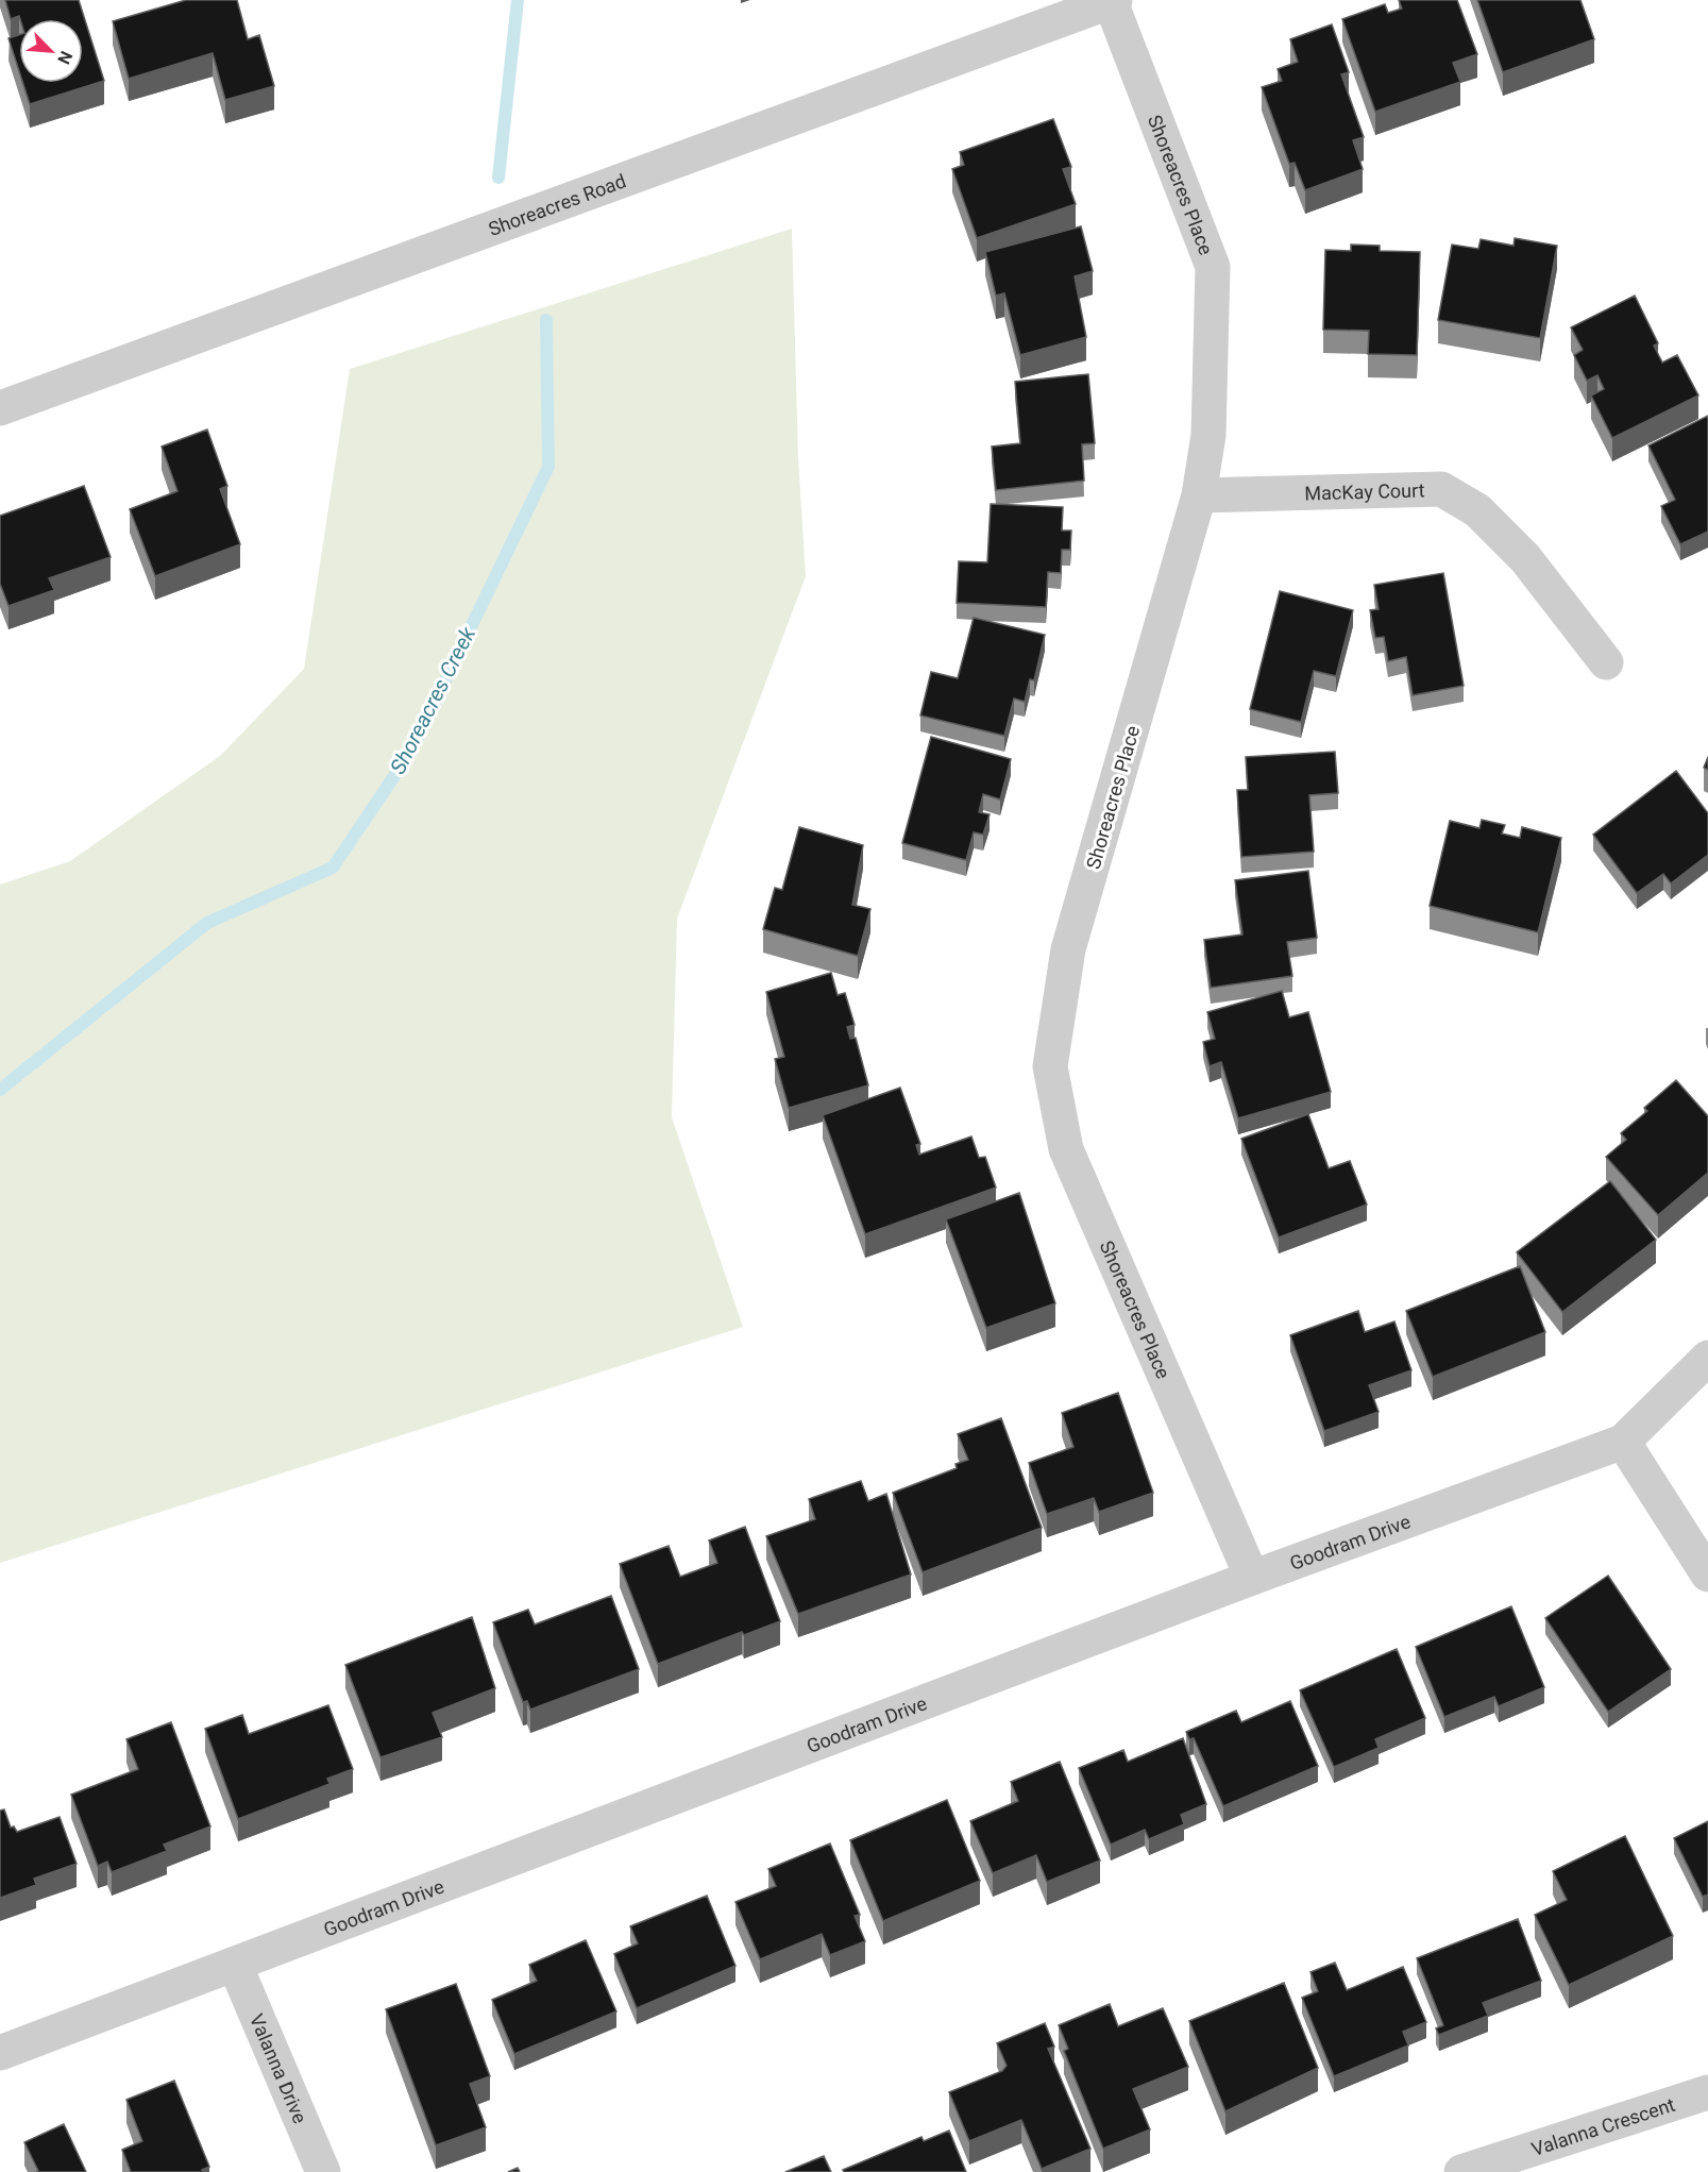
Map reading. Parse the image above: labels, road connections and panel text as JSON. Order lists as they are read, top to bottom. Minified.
{"streets":{"street":["Shoreacres Place","Shoreacres Road","MacKay Court","Goodram Drive","Valanna Drive","Valanna Crescent"]},"crossings":[["Shoreacres Place","Shoreacres Road"],["Shoreacres Place","MacKay Court"],["Shoreacres Place","Goodram Drive"],["Goodram Drive","Valanna Drive"]],"water":["Shoreacres Creek"],"north":"bottom right"}
